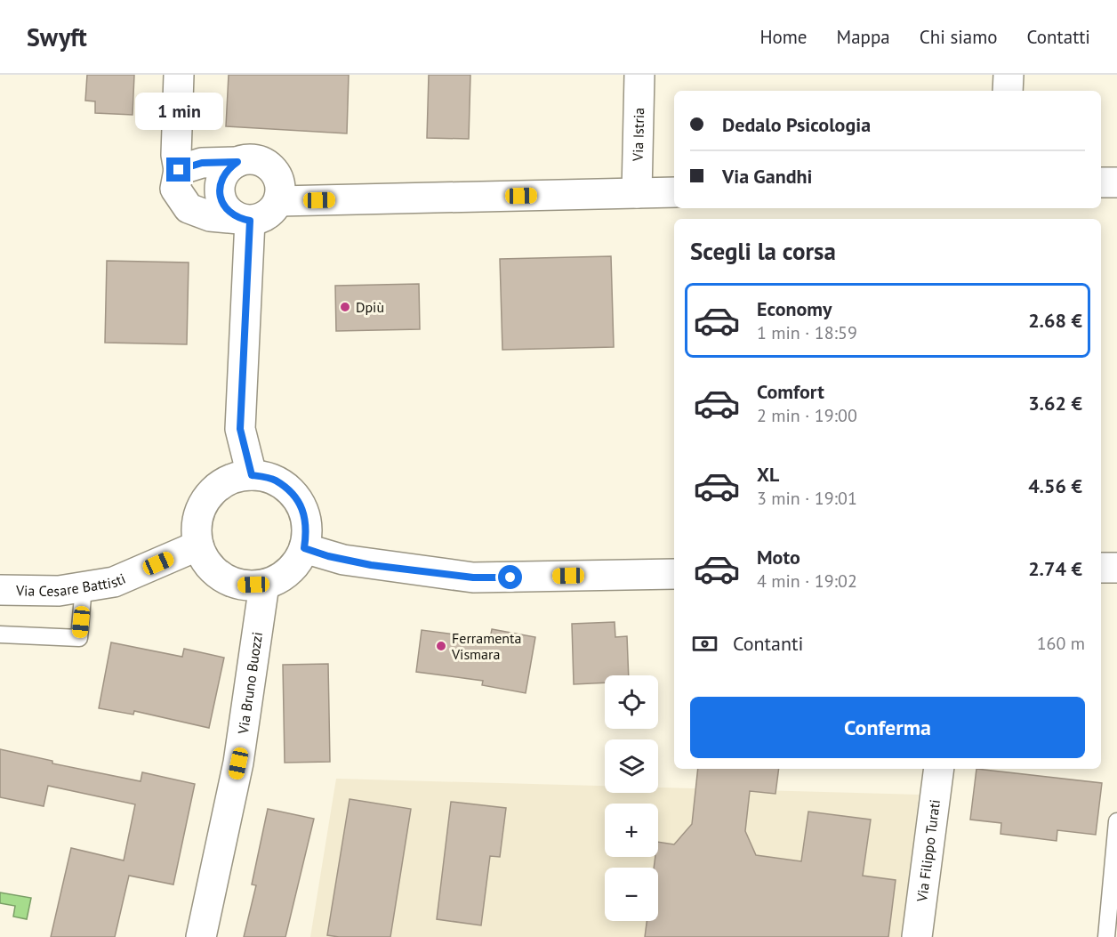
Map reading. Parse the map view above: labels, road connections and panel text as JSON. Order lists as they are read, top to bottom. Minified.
{"streets":{"street":["Via Istria","Via Cesare Battisti","Via Bruno Buozzi","Via Filippo Turati"]},"crossings":[["Via Cesare Battisti","Via Bruno Buozzi"]],"places":["Dpiù","Ferramenta Vismara"],"page":{"header":"Swyft","nav":["Home","Mappa","Chi siamo","Contatti"],"banner":["Dedalo Psicologia","Via Gandhi"],"bubble":"1 min","heading":"Scegli la corsa","list":[{"name":"Economy","note":"1 min · 18:59","value":"2.68 €"},{"name":"Comfort","note":"2 min · 19:00","value":"3.62 €"},{"name":"XL","note":"3 min · 19:01","value":"4.56 €"},{"name":"Moto","note":"4 min · 19:02","value":"2.74 €"}],"pay":["Contanti","160 m"],"map_buttons":["+","−"],"buttons":"Conferma"}}
